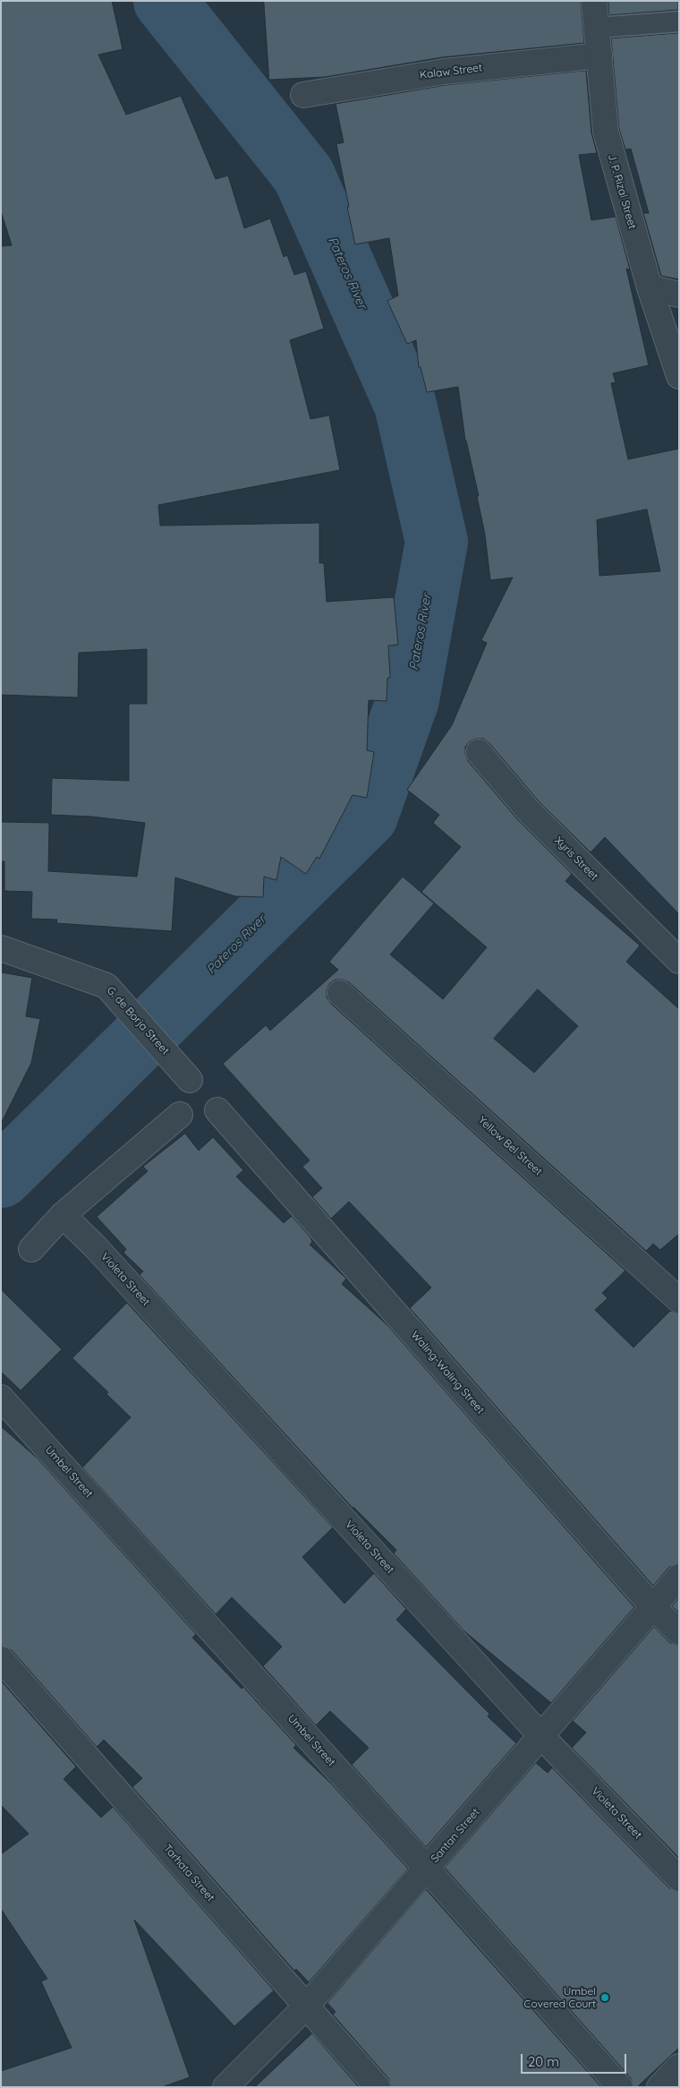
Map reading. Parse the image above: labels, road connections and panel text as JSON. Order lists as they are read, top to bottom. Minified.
{"streets":{"street":["Kalaw Street","J. P. Rizal Street","Xyris Street","G. de Borja Street","Yellow Bel Street","Violeta Street","Waling-Waling Street","Umbel Street","Santan Street","Tarhata Street"]},"crossings":[["Kalaw Street","J. P. Rizal Street"],["Violeta Street","Santan Street"],["Waling-Waling Street","Santan Street"],["Umbel Street","Santan Street"],["Santan Street","Tarhata Street"]],"water":["Pateros River"],"places":["Umbel Covered Court"],"scale_bar":"20 m"}
